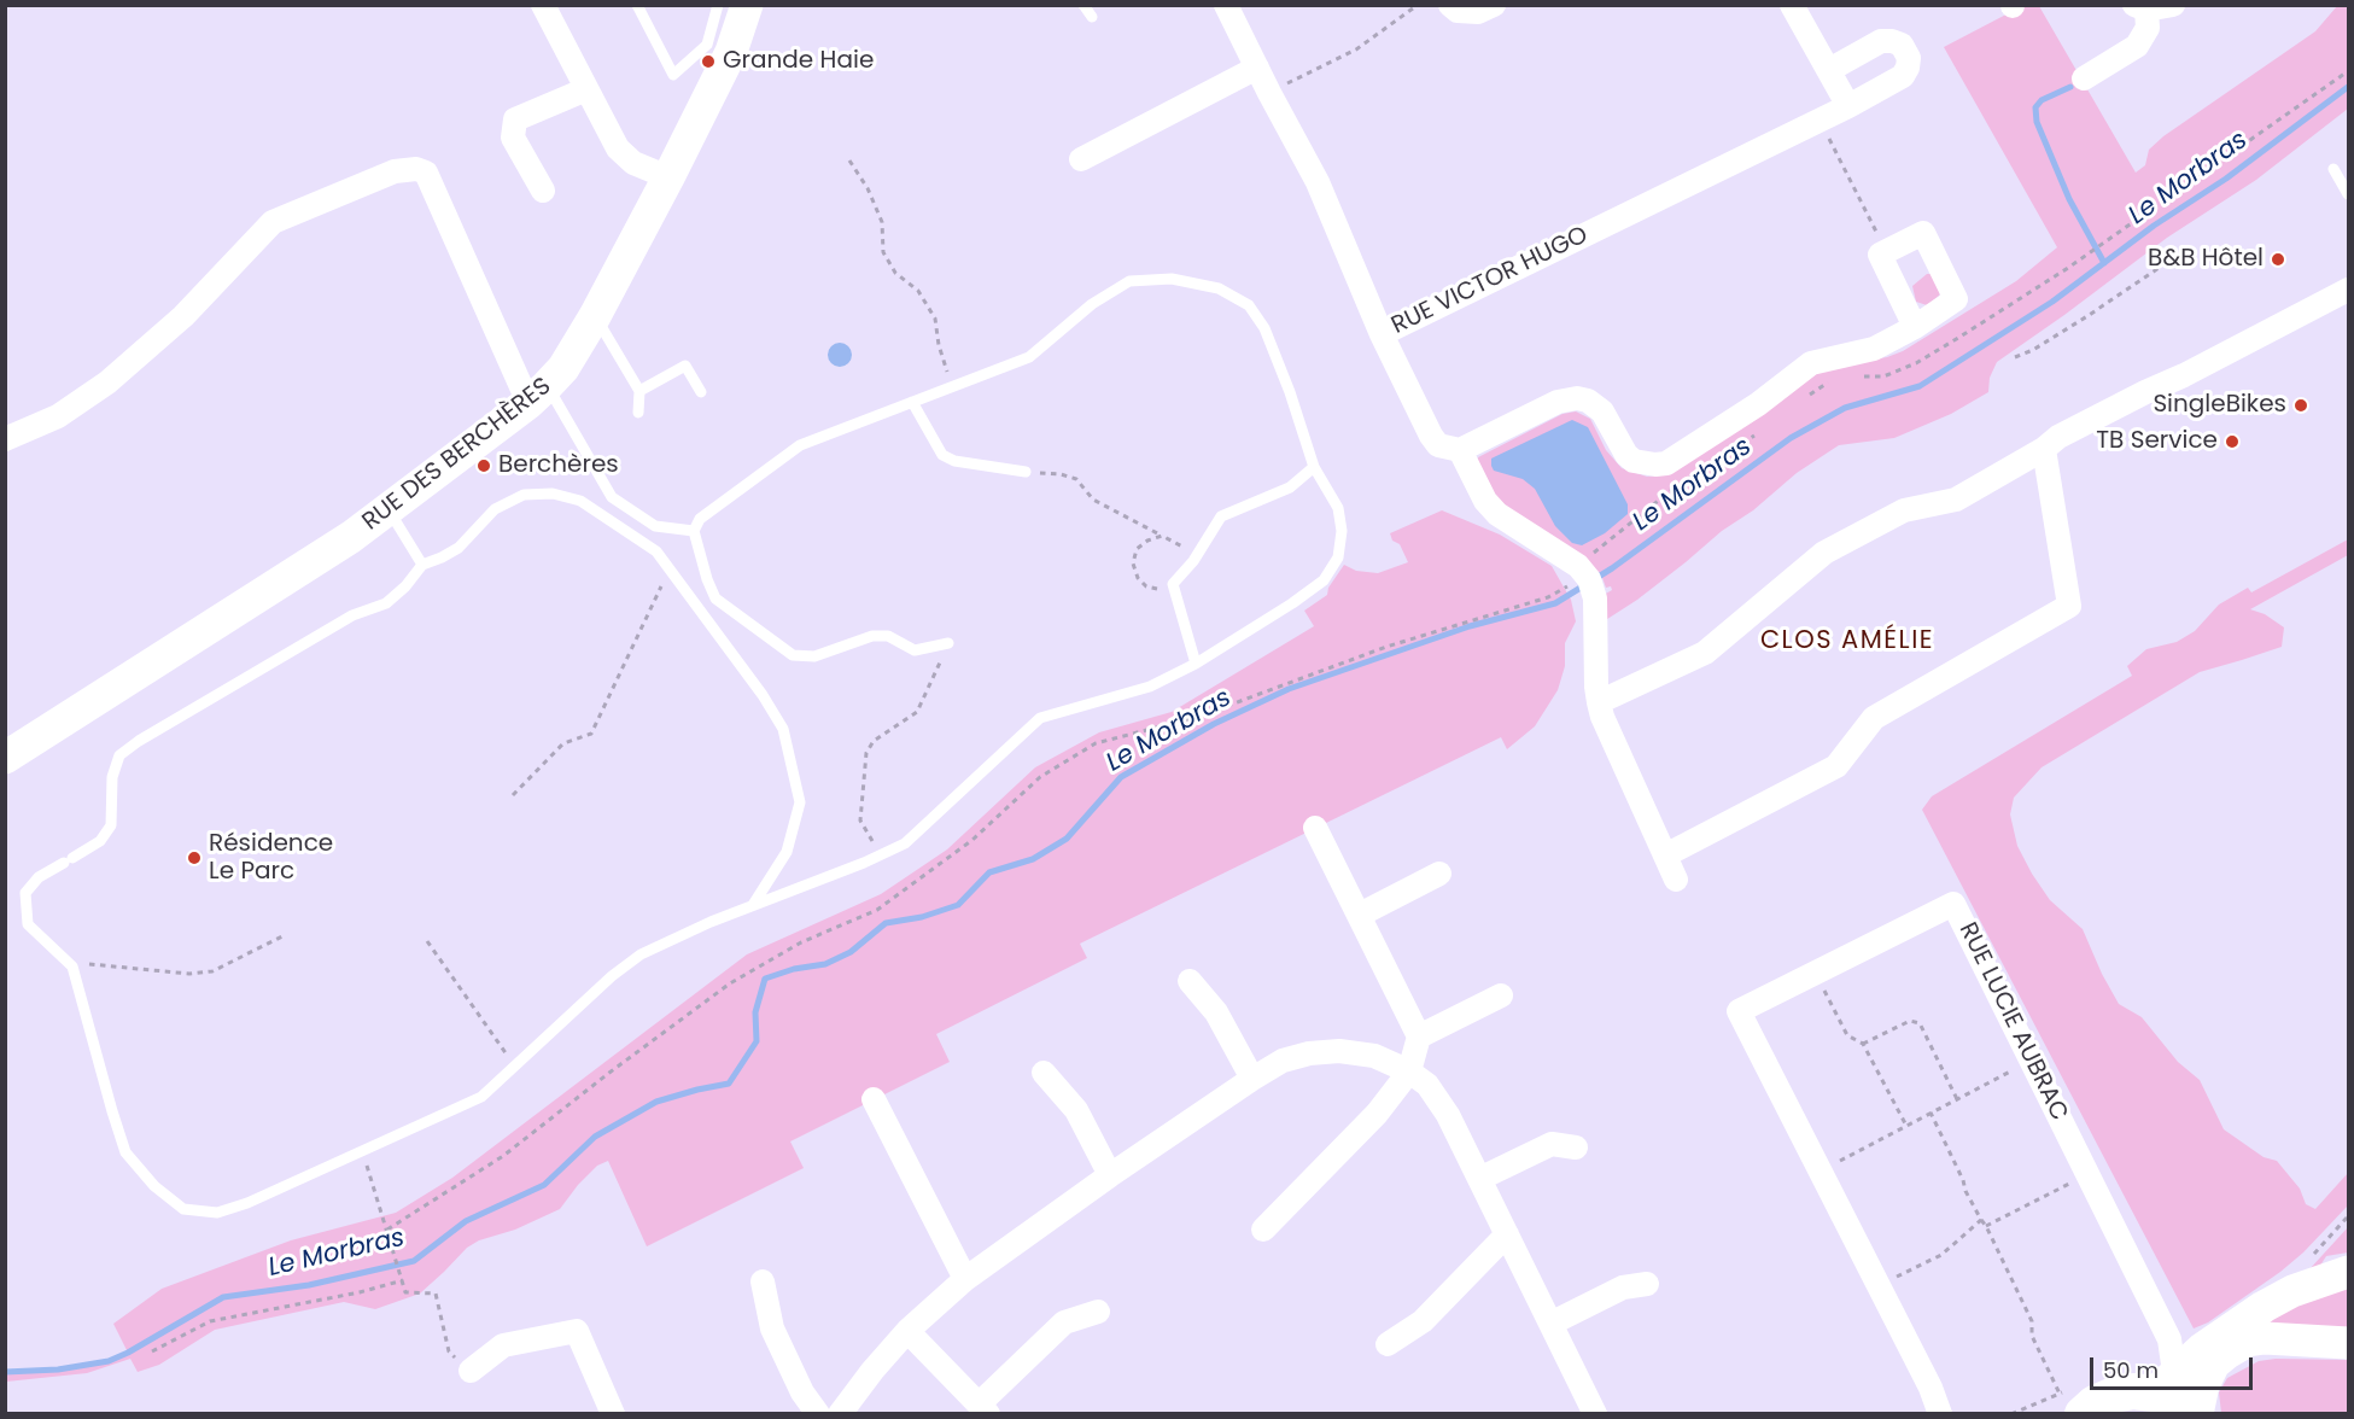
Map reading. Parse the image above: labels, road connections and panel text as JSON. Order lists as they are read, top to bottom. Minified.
{"streets":{"street":["RUE VICTOR HUGO","RUE DES BERCHÈRES","RUE LUCIE AUBRAC"]},"districts":["CLOS AMÉLIE"],"water":["Le Morbras"],"places":["Grande Haie","B&B Hôtel","SingleBikes","TB Service","Berchères","Résidence Le Parc"],"scale_bar":"50 m"}
